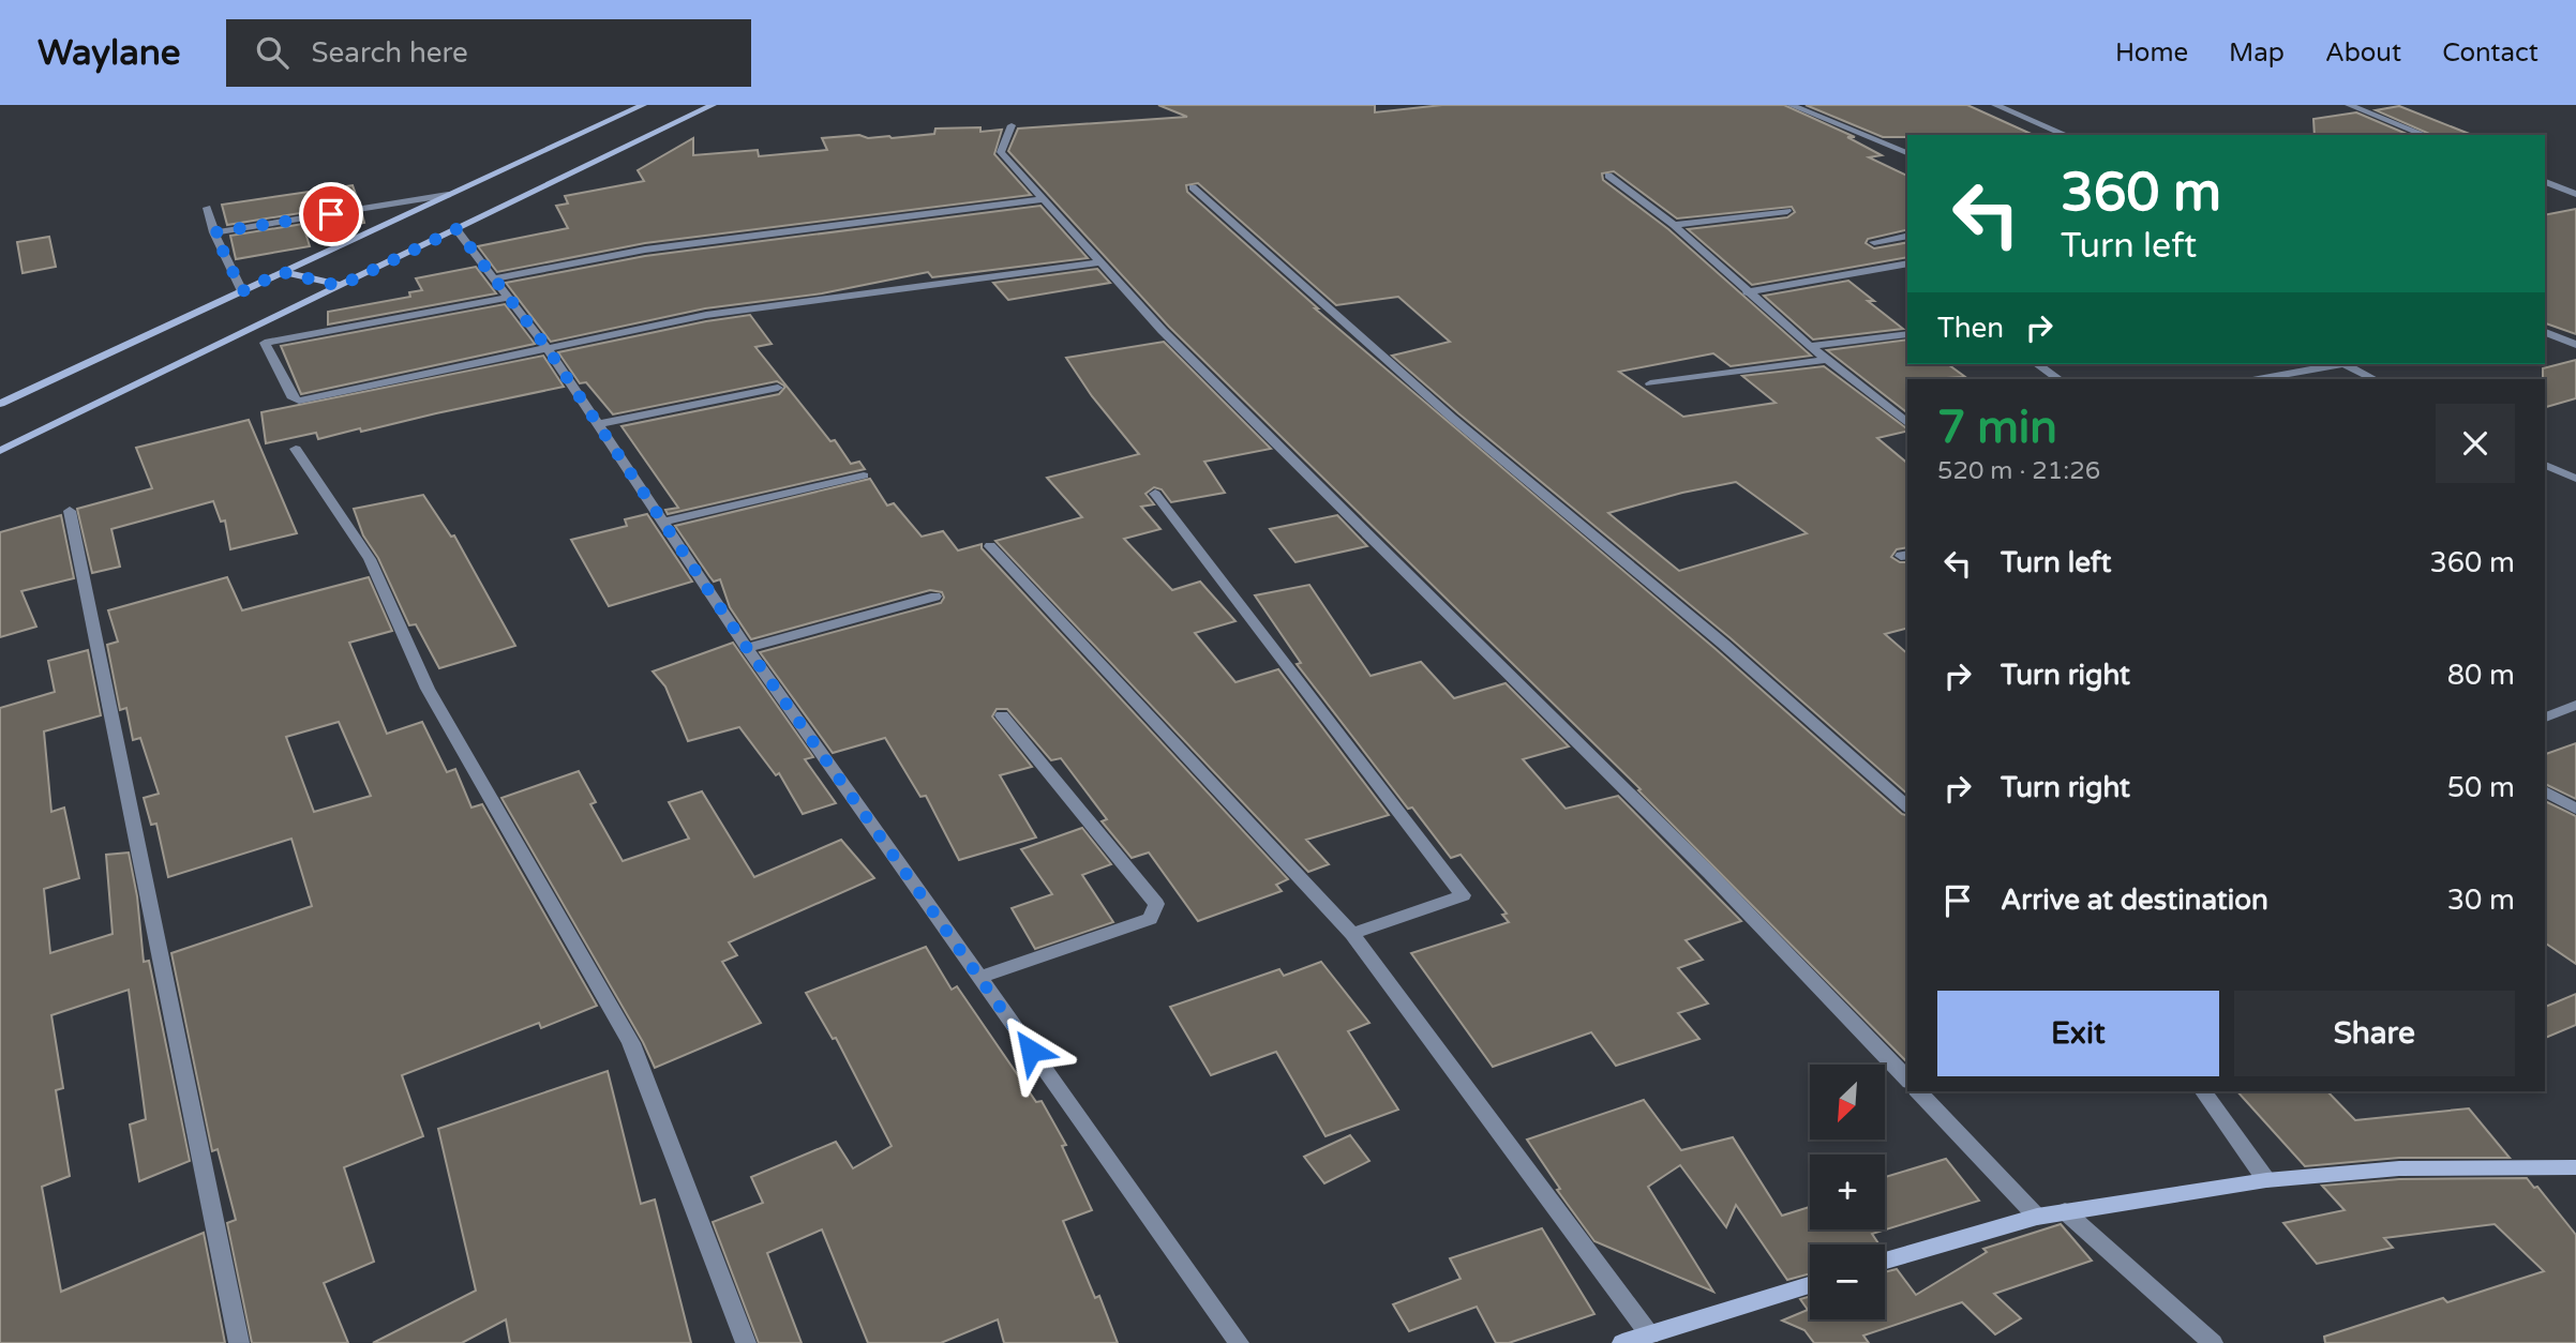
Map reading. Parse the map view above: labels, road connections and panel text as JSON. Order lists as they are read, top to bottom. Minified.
{"north":"bottom left","page":{"header":"Waylane","search":"Search here","nav":["Home","Map","About","Contact"],"turn":["360 m","Turn left"],"then":"Then","heading":["7 min","520 m · 21:26"],"list":[{"name":"Turn left","value":"360 m"},{"name":"Turn right","value":"80 m"},{"name":"Turn right","value":"50 m"},{"name":"Arrive at destination","value":"30 m"}],"buttons":["Exit","Share"],"map_buttons":["+","−"]}}
